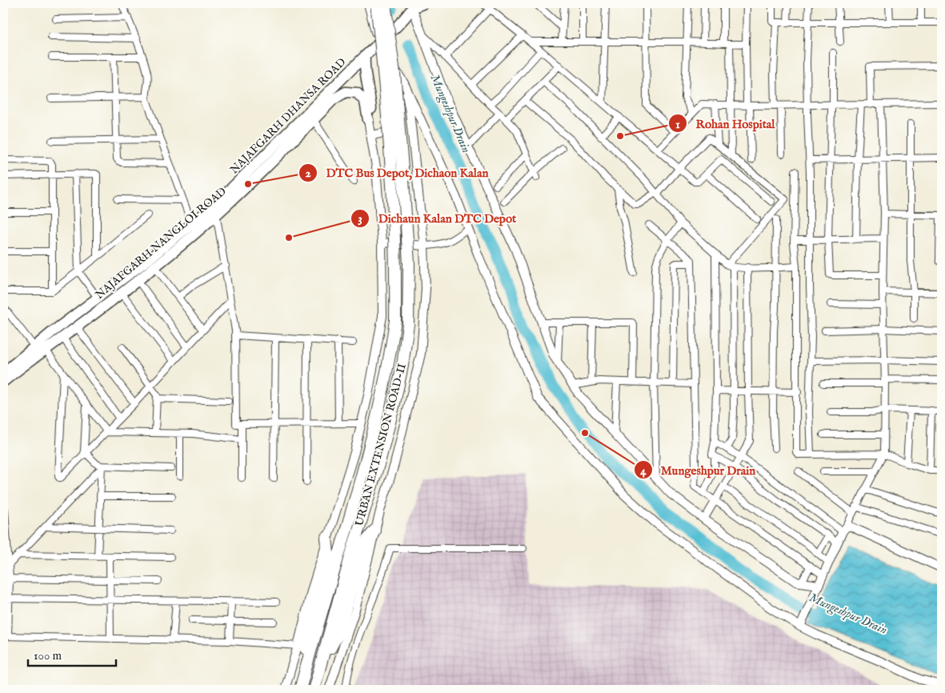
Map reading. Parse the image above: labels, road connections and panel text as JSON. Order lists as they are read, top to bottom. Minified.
{"streets":{"highway":["URBAN EXTENSION ROAD-II"],"main road":["NAJAFGARH DHANSA ROAD","NAJAFGARH NANGLOI ROAD"]},"crossings":[["NAJAFGARH DHANSA ROAD","NAJAFGARH NANGLOI ROAD"]],"water":["Mungeshpur Drain"],"places":["Rohan Hospital","DTC Bus Depot, Dichaon Kalan","Dichaun Kalan DTC Depot","Mungeshpur Drain"],"scale_bar":"100 m"}
